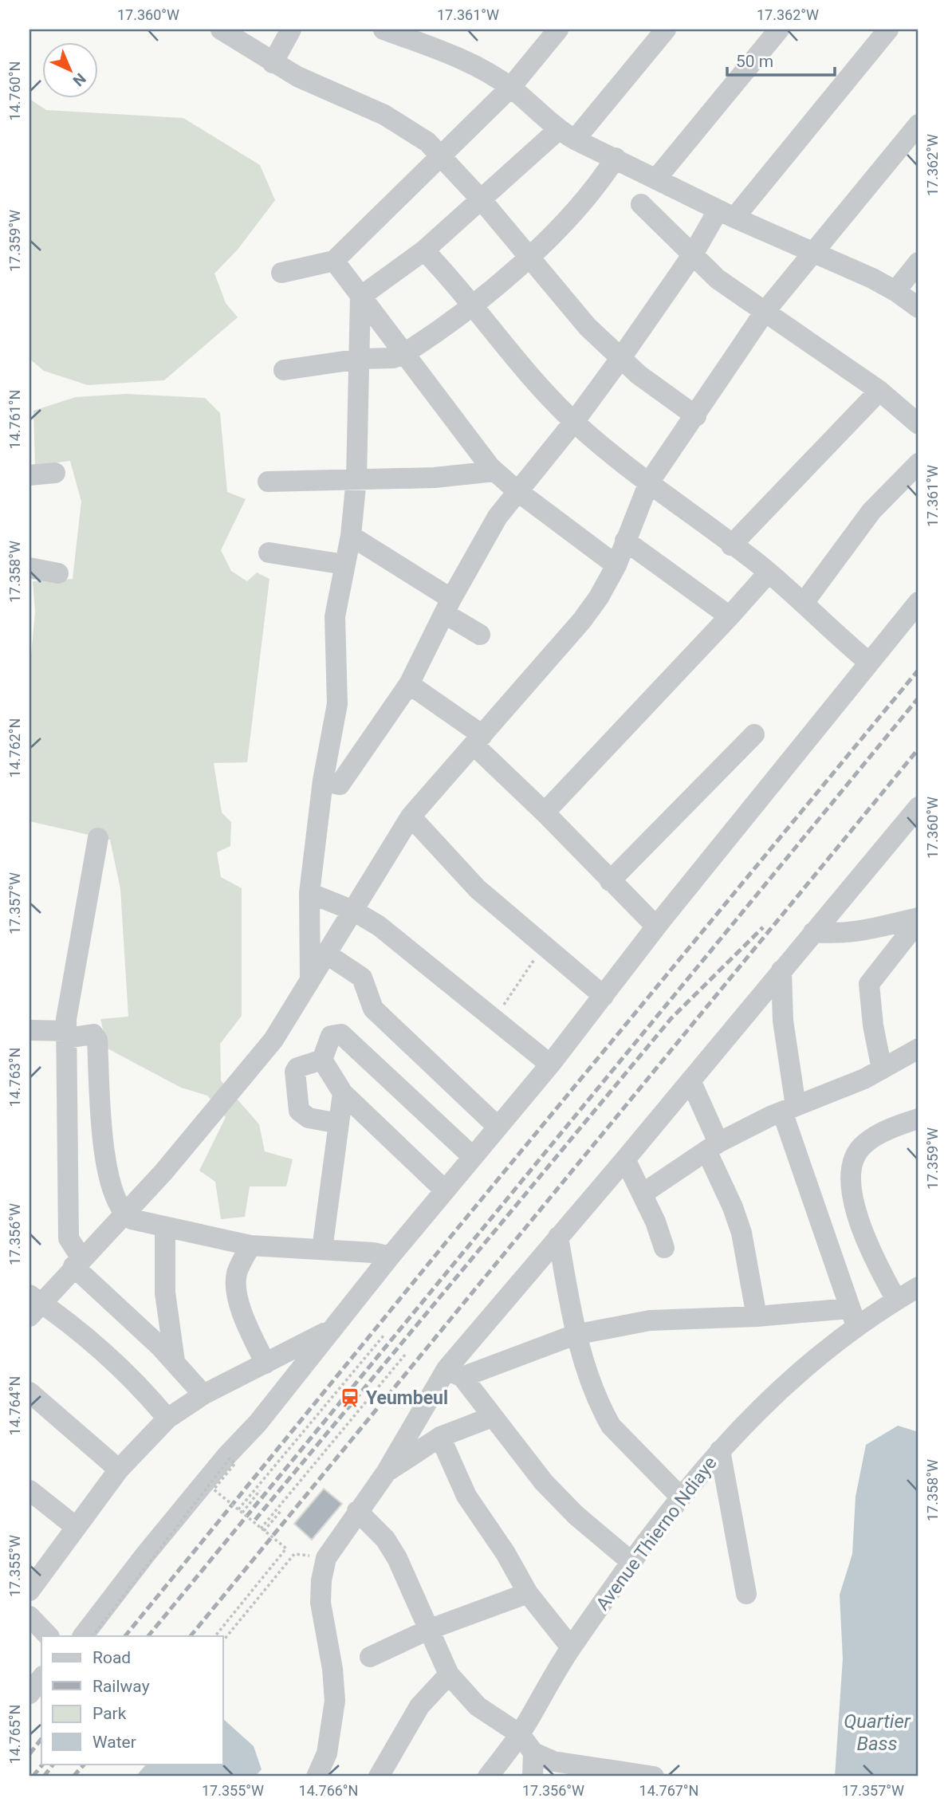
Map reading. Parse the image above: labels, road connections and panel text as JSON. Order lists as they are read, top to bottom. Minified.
{"streets":{"street":["Avenue Thierno Ndiaye"]},"water":["Quartier Bass"],"places":{"station":["Yeumbeul"]},"legend":["Road","Railway","Park","Water"],"scale_bar":"50 m","north":"bottom right","coordinates":["17.360°W","17.361°W","17.362°W","14.760°N","17.359°W","14.761°N","17.358°W","14.762°N","17.357°W","14.763°N","17.356°W","14.764°N","17.355°W","14.765°N","14.766°N","14.767°N"]}
